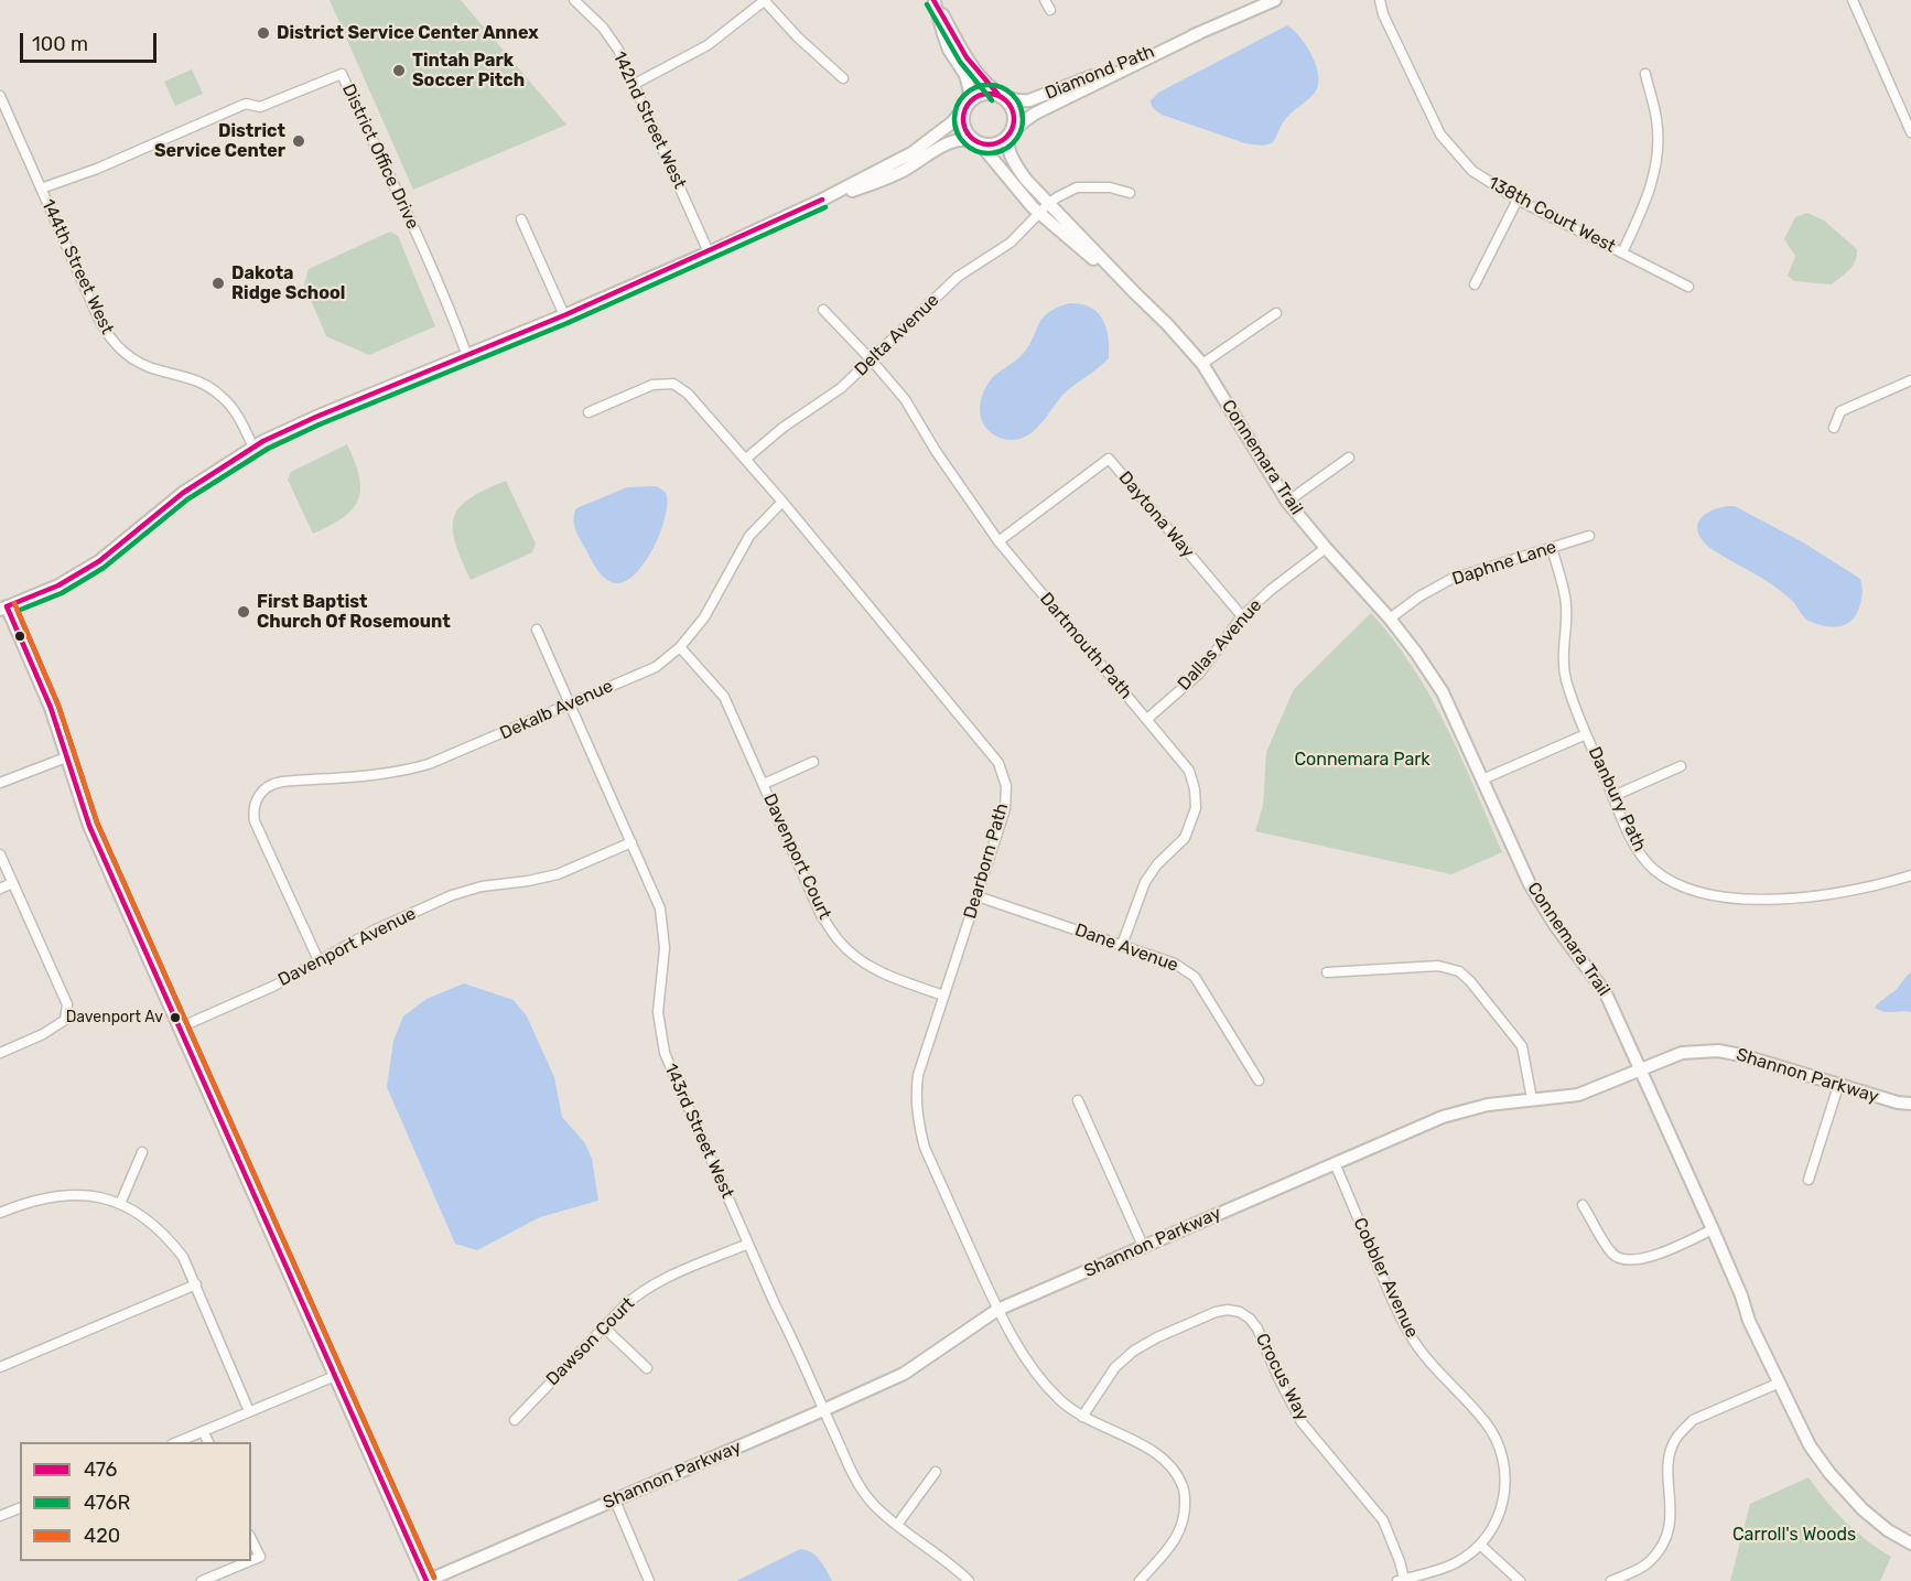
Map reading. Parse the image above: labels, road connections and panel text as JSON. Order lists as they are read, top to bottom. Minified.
{"streets":{"street":["Diamond Path","142nd Street West","District Office Drive","138th Court West","144th Street West","Delta Avenue","Connemara Trail","Daytona Way","Daphne Lane","Dallas Avenue","Dartmouth Path","Dekalb Avenue","Danbury Path","Davenport Court","Dearborn Path","Davenport Avenue","Dane Avenue","Shannon Parkway","143rd Street West","Cobbler Avenue","Dawson Court","Crocus Way"]},"crossings":[["Diamond Path","142nd Street West"],["Diamond Path","District Office Drive"],["Diamond Path","144th Street West"],["Diamond Path","Connemara Trail"],["District Office Drive","144th Street West"],["Delta Avenue","Connemara Trail"],["Delta Avenue","Dartmouth Path"],["Delta Avenue","Dearborn Path"],["Connemara Trail","Daphne Lane"],["Connemara Trail","Dallas Avenue"],["Connemara Trail","Shannon Parkway"],["Daytona Way","Dallas Avenue"],["Daytona Way","Dartmouth Path"],["Daphne Lane","Danbury Path"],["Dallas Avenue","Dartmouth Path"],["Dartmouth Path","Dane Avenue"],["Dekalb Avenue","Dearborn Path"],["Dekalb Avenue","Davenport Avenue"],["Dekalb Avenue","143rd Street West"],["Davenport Court","Dearborn Path"],["Dearborn Path","Dane Avenue"],["Dearborn Path","Shannon Parkway"],["Dearborn Path","Crocus Way"],["Davenport Avenue","143rd Street West"],["Shannon Parkway","143rd Street West"],["Shannon Parkway","Cobbler Avenue"],["143rd Street West","Dawson Court"],["Cobbler Avenue","Crocus Way"]],"parks":["Connemara Park","Carroll's Woods"],"places":["District Service Center Annex","Tintah Park Soccer Pitch","District Service Center","Dakota Ridge School","First Baptist Church Of Rosemount","Davenport Av"],"lines":["transit line 476","transit line 476R","transit line 420"],"legend":["476","476R","420"],"scale_bar":"100 m"}
